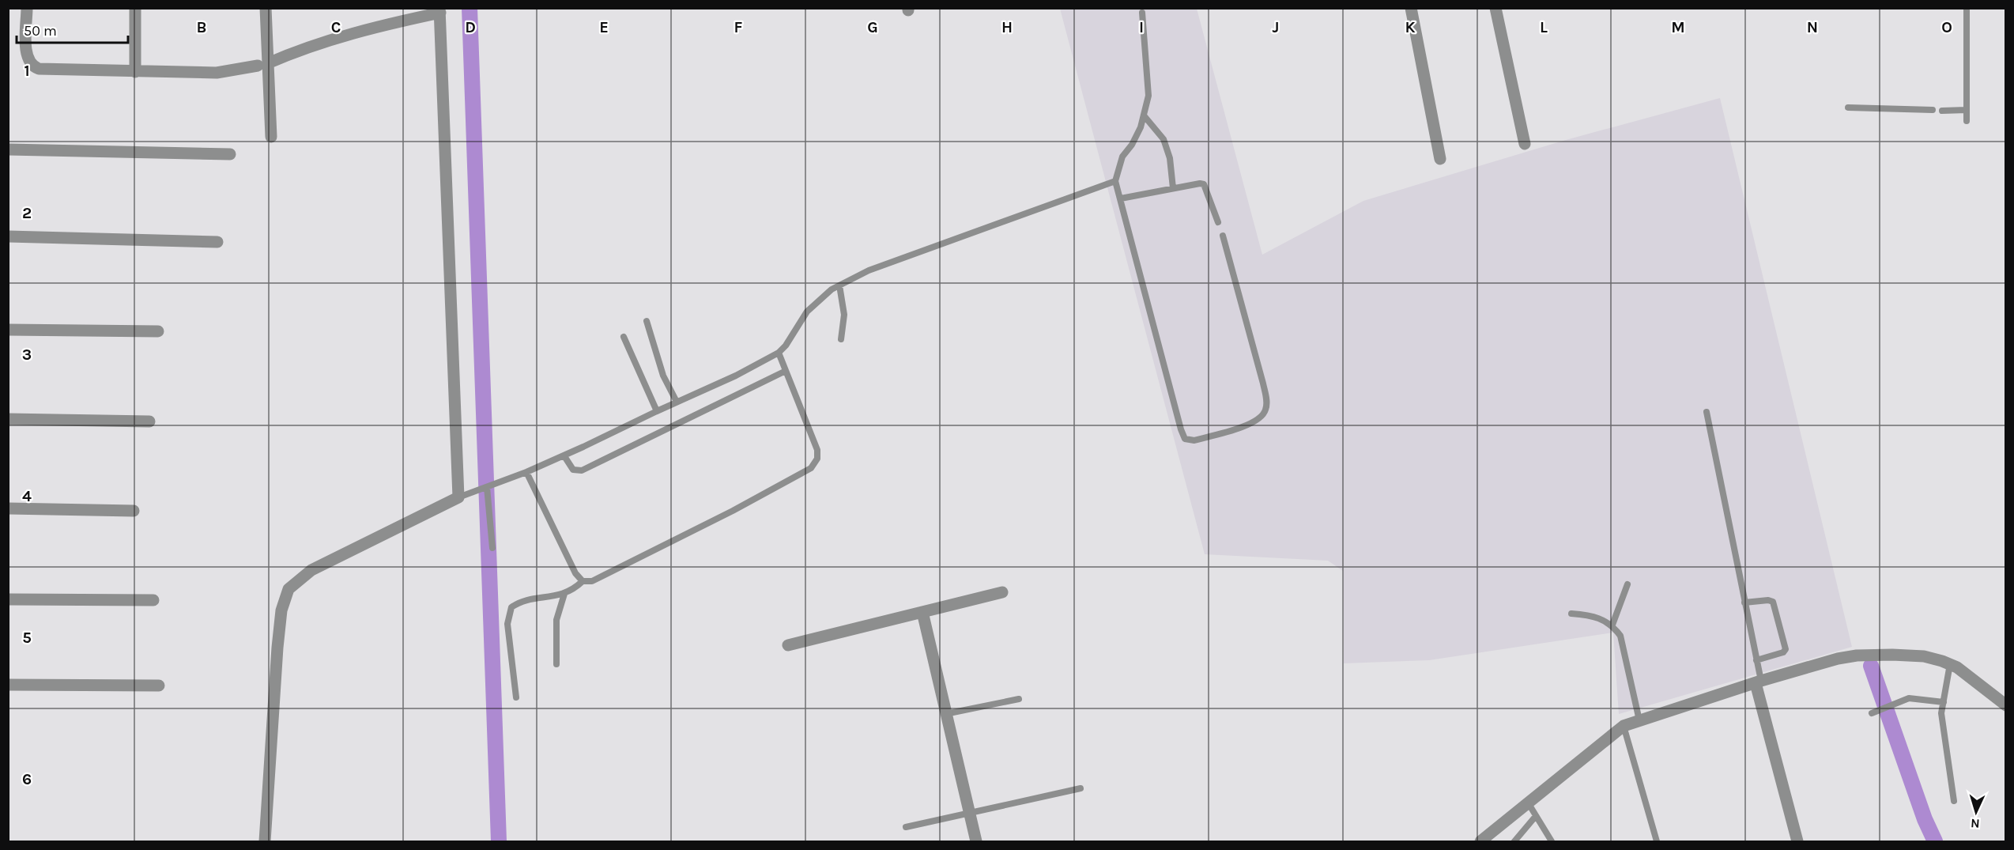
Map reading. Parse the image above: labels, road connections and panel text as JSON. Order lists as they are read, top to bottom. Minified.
{"scale_bar":"50 m","north":"bottom","grid":{"columns":["B","C","D","E","F","G","H","I","J","K","L","M","N","O"],"rows":["1","2","3","4","5","6"]}}
